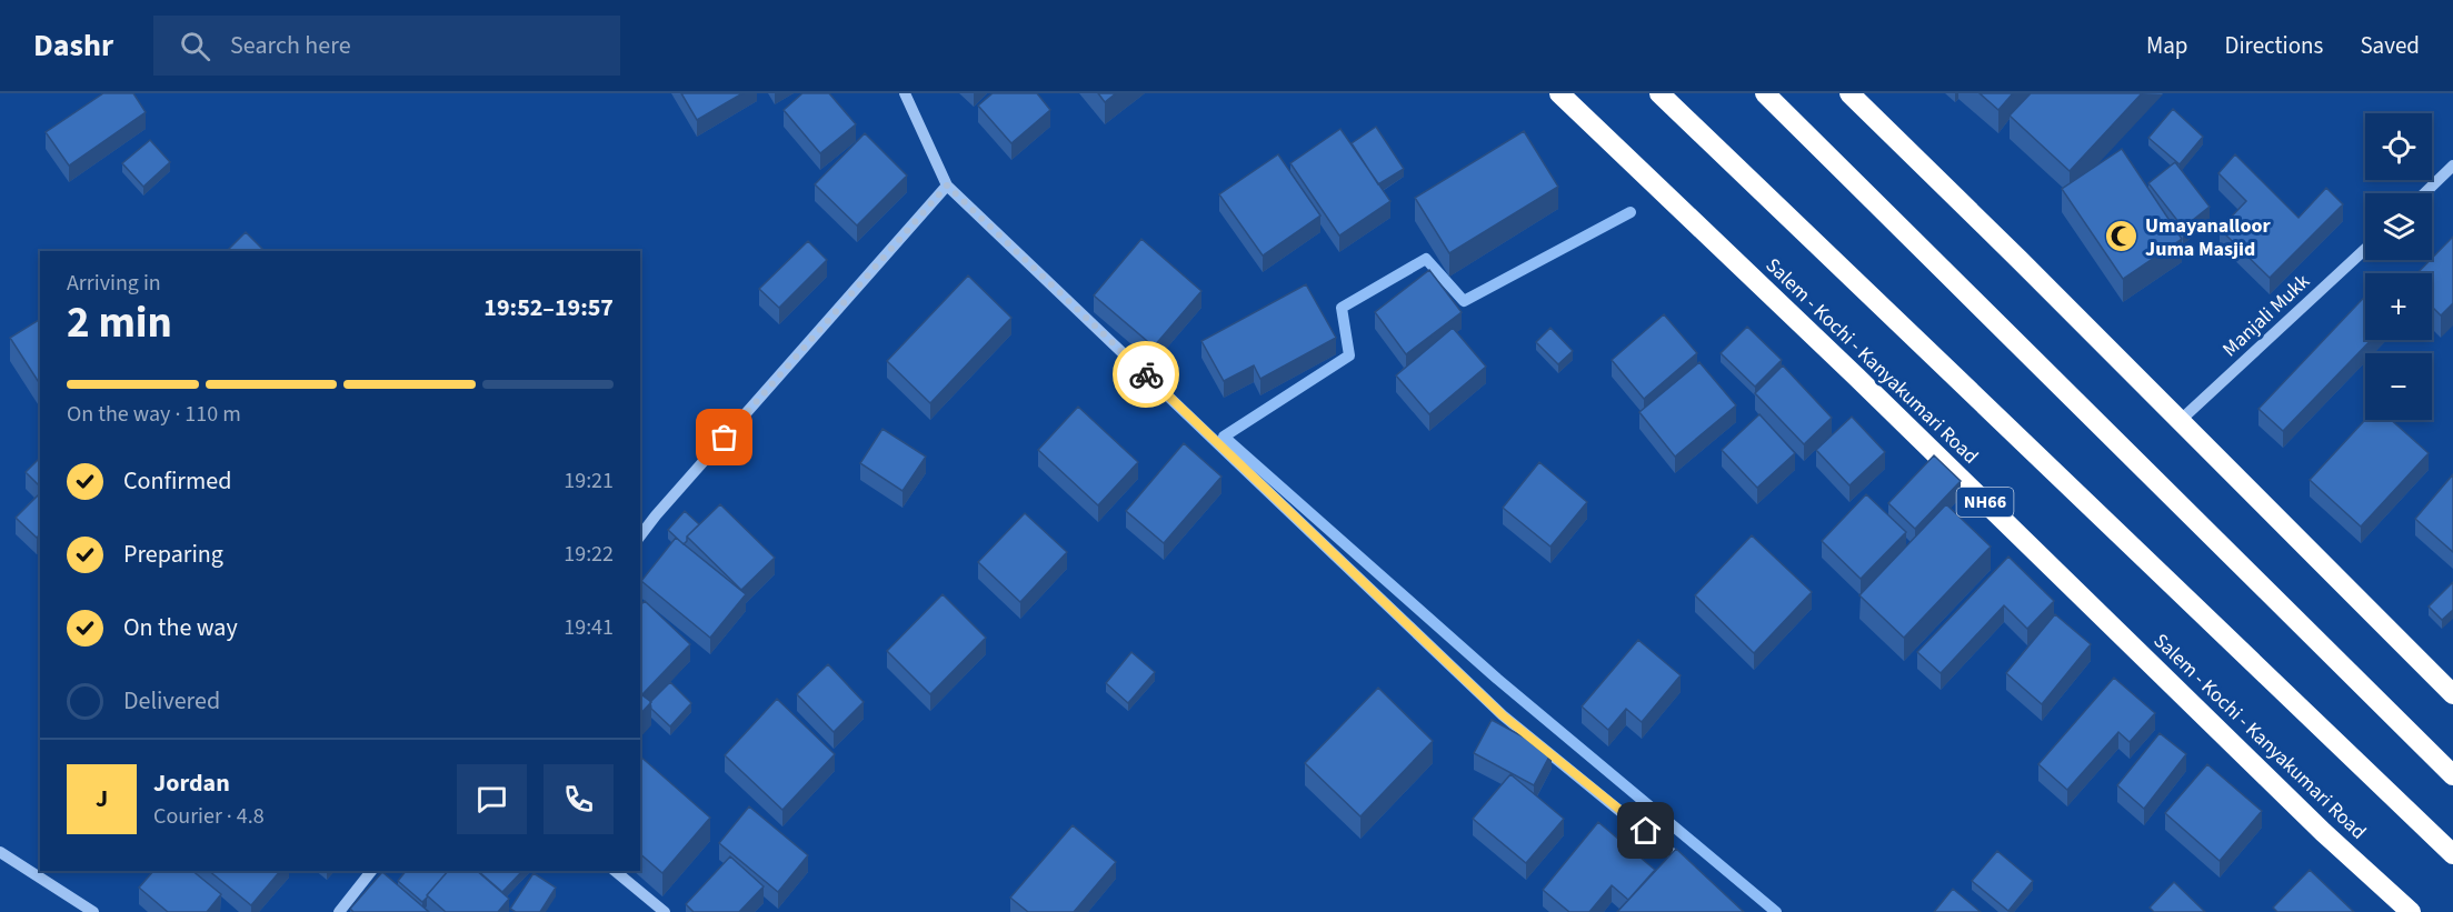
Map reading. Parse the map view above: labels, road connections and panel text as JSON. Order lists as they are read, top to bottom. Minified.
{"streets":{"highway":["Salem - Kochi - Kanyakumari Road","NH66"],"street":["Manjali Mukk"]},"places":{"mosque":["Umayanalloor Juma Masjid"]},"page":{"header":"Dashr","search":"Search here","nav":["Map","Directions","Saved"],"map_buttons":["+","−"],"heading":["2 min","Arriving in","19:52–19:57"],"panel":["Jordan","Courier · 4.8"],"bar":"On the way · 110 m","list":[["Confirmed","19:21"],["Preparing","19:22"],["On the way","19:41"],"Delivered"],"round":"J"}}
